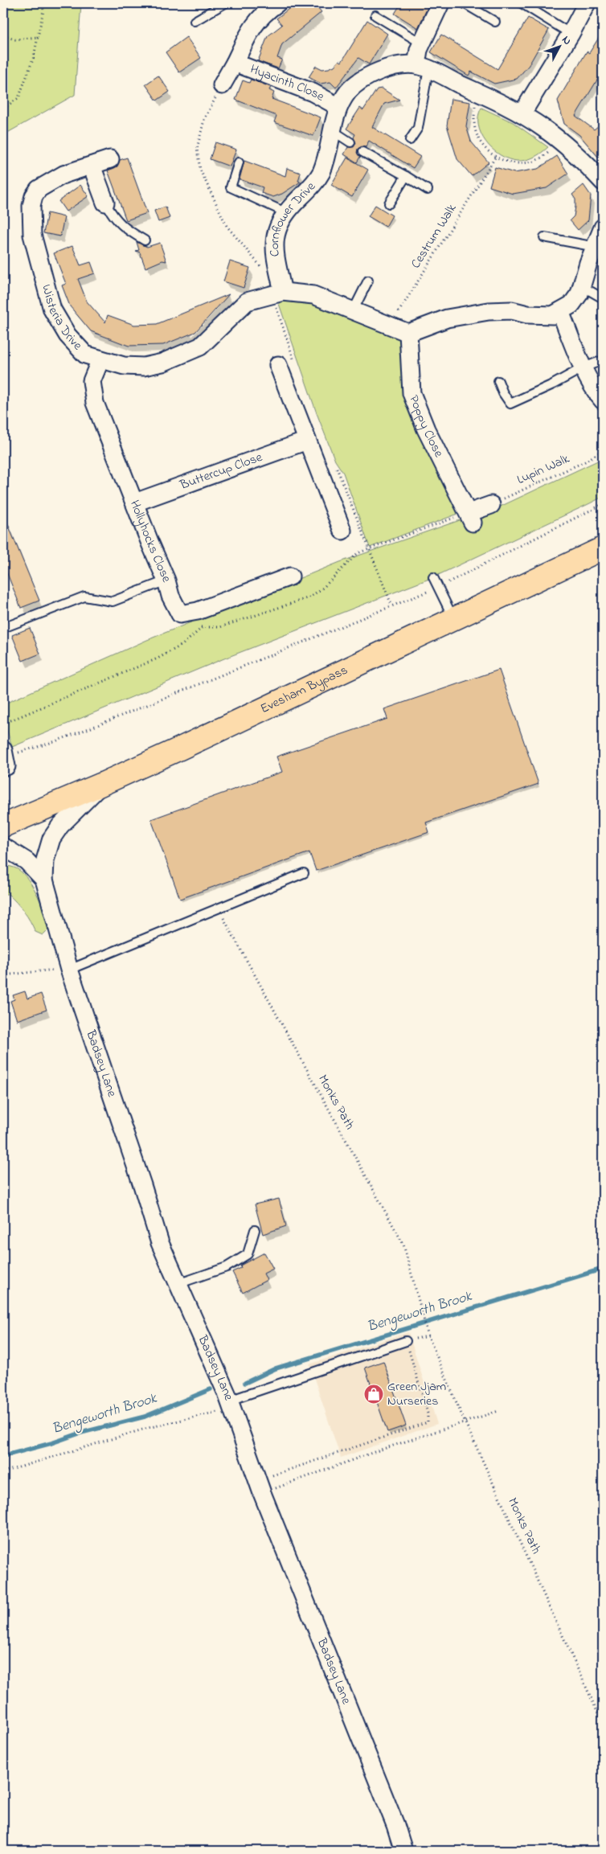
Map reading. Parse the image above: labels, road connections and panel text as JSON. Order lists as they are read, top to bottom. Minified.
{"streets":{"highway":["Evesham Bypass"],"street":["Hyacinth Close","Cornflower Drive","Wisteria Drive","Poppy Close","Buttercup Close","Hollyhocks Close","Badsey Lane"],"path":["Cestrum Walk","Lupin Walk","Monks Path"]},"crossings":[["Hyacinth Close","Cornflower Drive"],["Cornflower Drive","Wisteria Drive"],["Wisteria Drive","Hollyhocks Close"],["Buttercup Close","Hollyhocks Close"],["Evesham Bypass","Badsey Lane"]],"water":["Bengeworth Brook"],"places":{"shop":["Green Jjam Nurseries"]},"north":"top right"}
